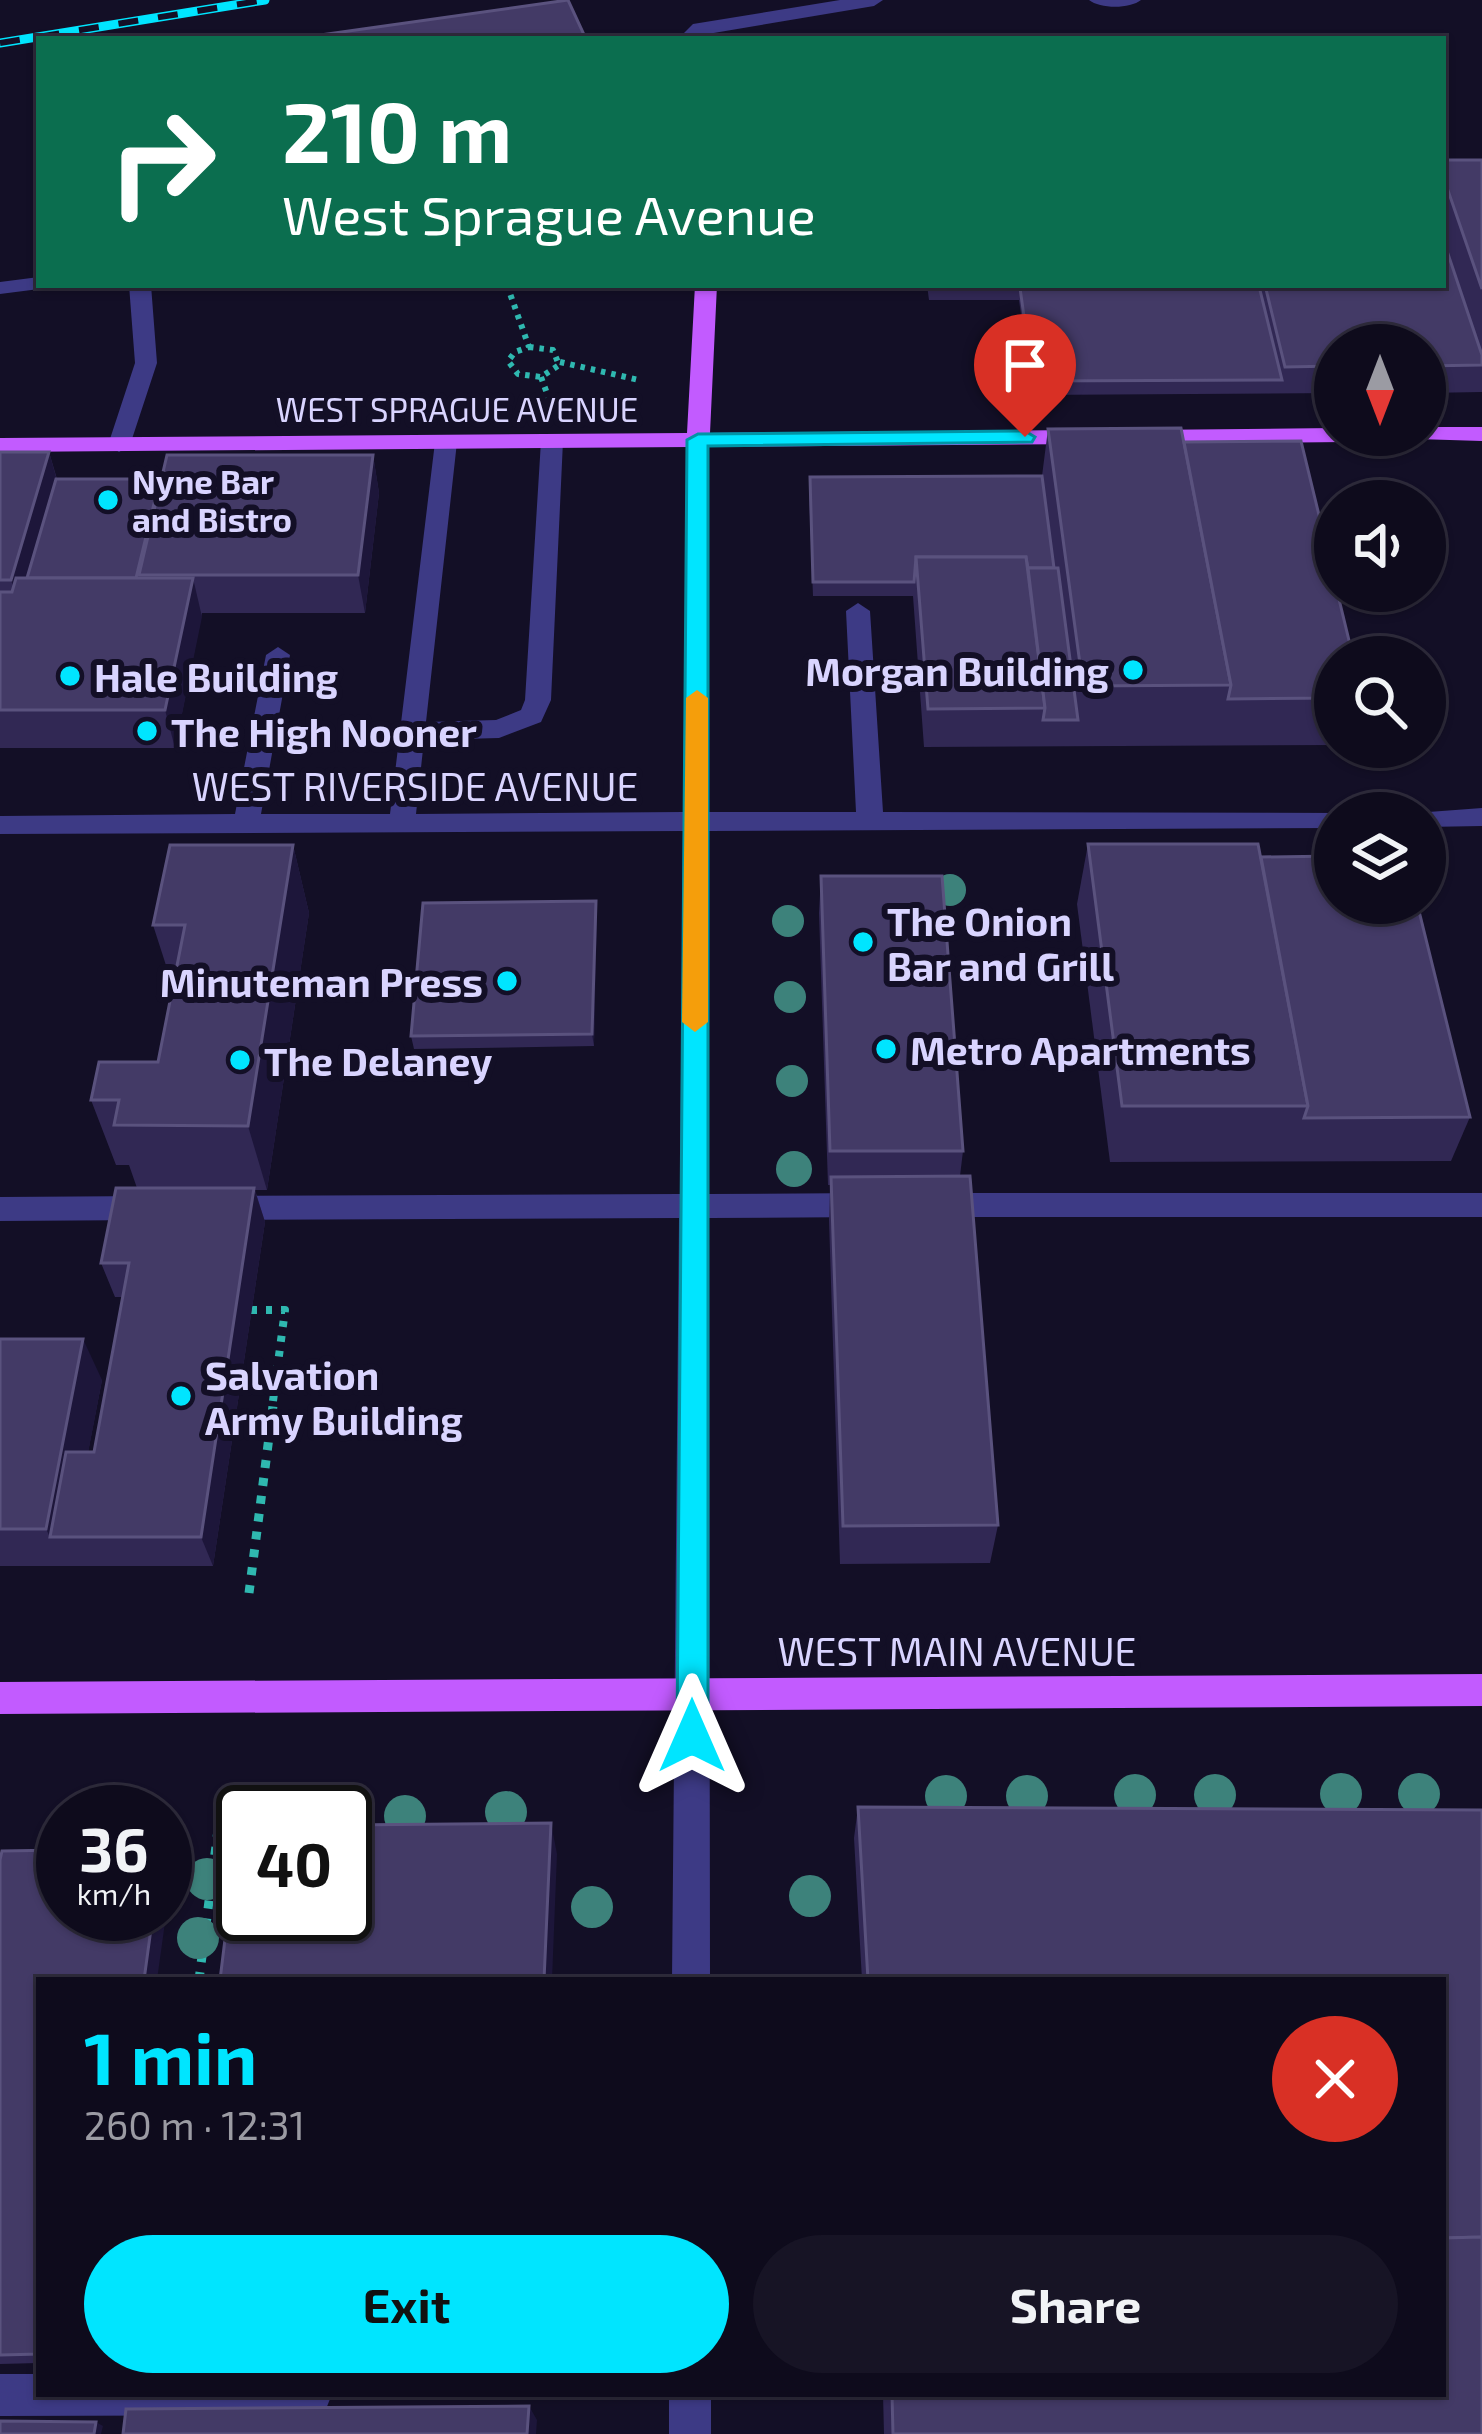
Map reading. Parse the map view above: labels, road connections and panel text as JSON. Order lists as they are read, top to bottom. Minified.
{"streets":{"main road":["WEST SPRAGUE AVENUE","WEST MAIN AVENUE"],"street":["WEST RIVERSIDE AVENUE"]},"places":["Nyne Bar and Bistro","Morgan Building","Hale Building","The High Nooner","The Onion Bar and Grill","Minuteman Press","Metro Apartments","The Delaney","Salvation Army Building"],"north":"bottom","page":{"turn":["210 m","West Sprague Avenue"],"speed":"36 km/h","limit":"40","heading":["1 min","260 m · 12:31"],"buttons":["Exit","Share"]}}
